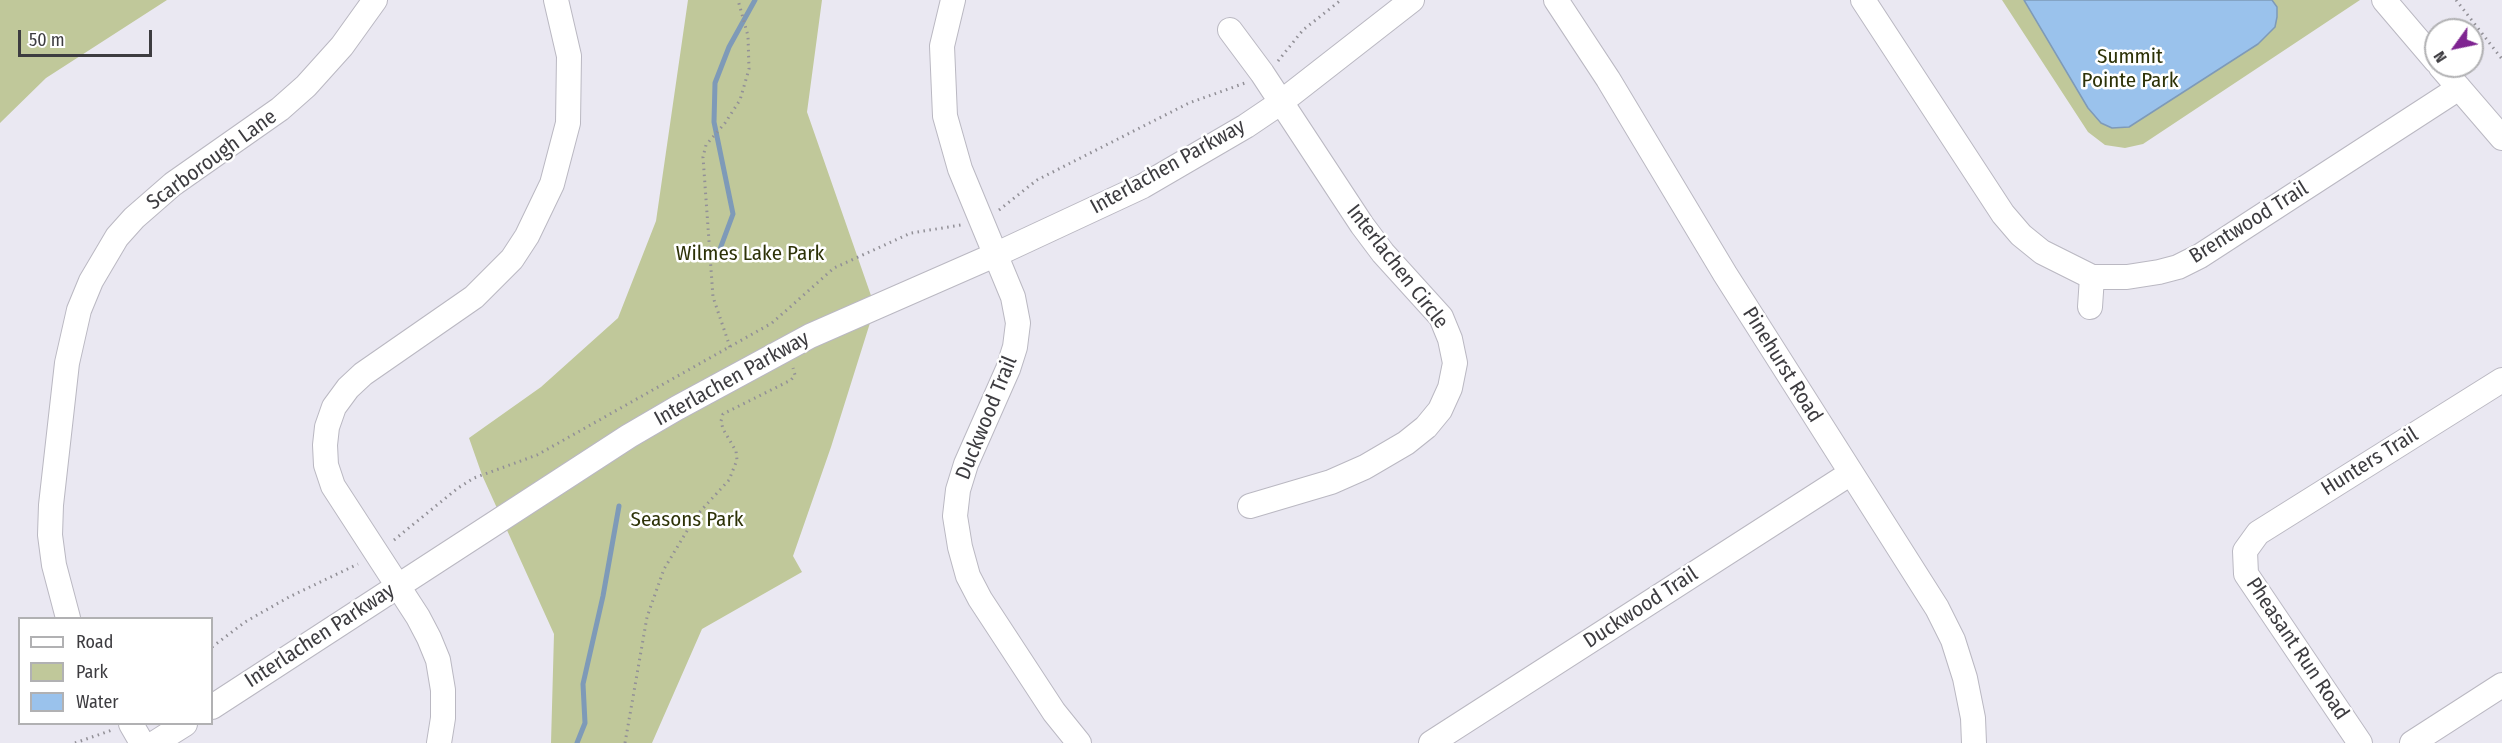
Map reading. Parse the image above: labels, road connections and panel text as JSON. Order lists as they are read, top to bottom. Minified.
{"streets":{"street":["Scarborough Lane","Interlachen Parkway","Brentwood Trail","Interlachen Circle","Pinehurst Road","Duckwood Trail","Hunters Trail","Pheasant Run Road"]},"crossings":[["Interlachen Parkway","Interlachen Circle"],["Interlachen Parkway","Duckwood Trail"],["Pinehurst Road","Duckwood Trail"],["Hunters Trail","Pheasant Run Road"]],"parks":["Summit Pointe Park","Wilmes Lake Park","Seasons Park"],"legend":["Road","Park","Water"],"scale_bar":"50 m","north":"bottom left"}
